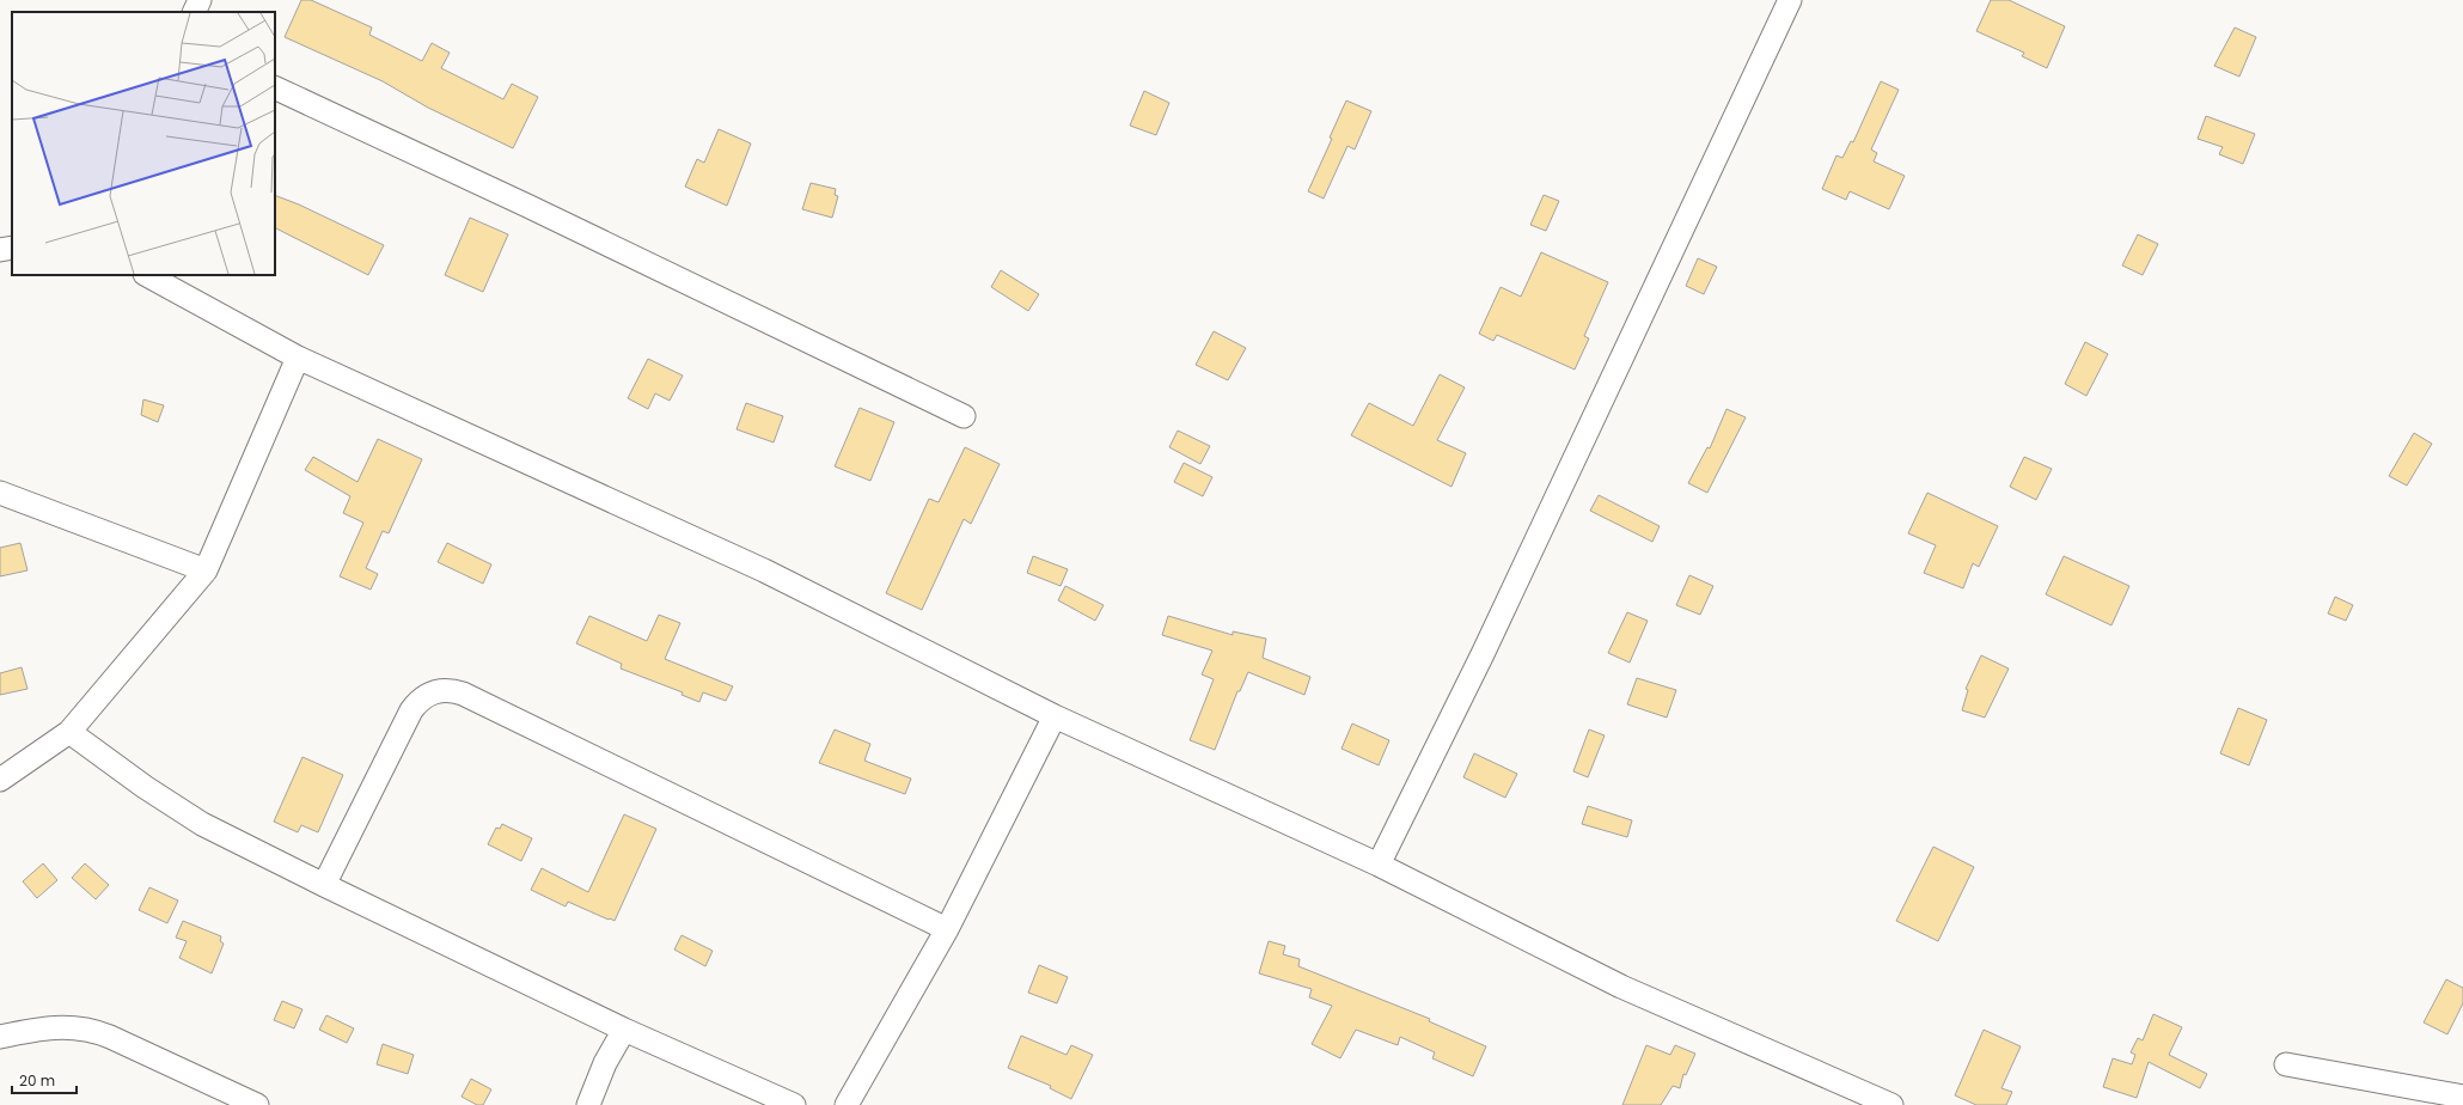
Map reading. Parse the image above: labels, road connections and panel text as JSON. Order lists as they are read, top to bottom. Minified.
{"scale_bar":"20 m"}
